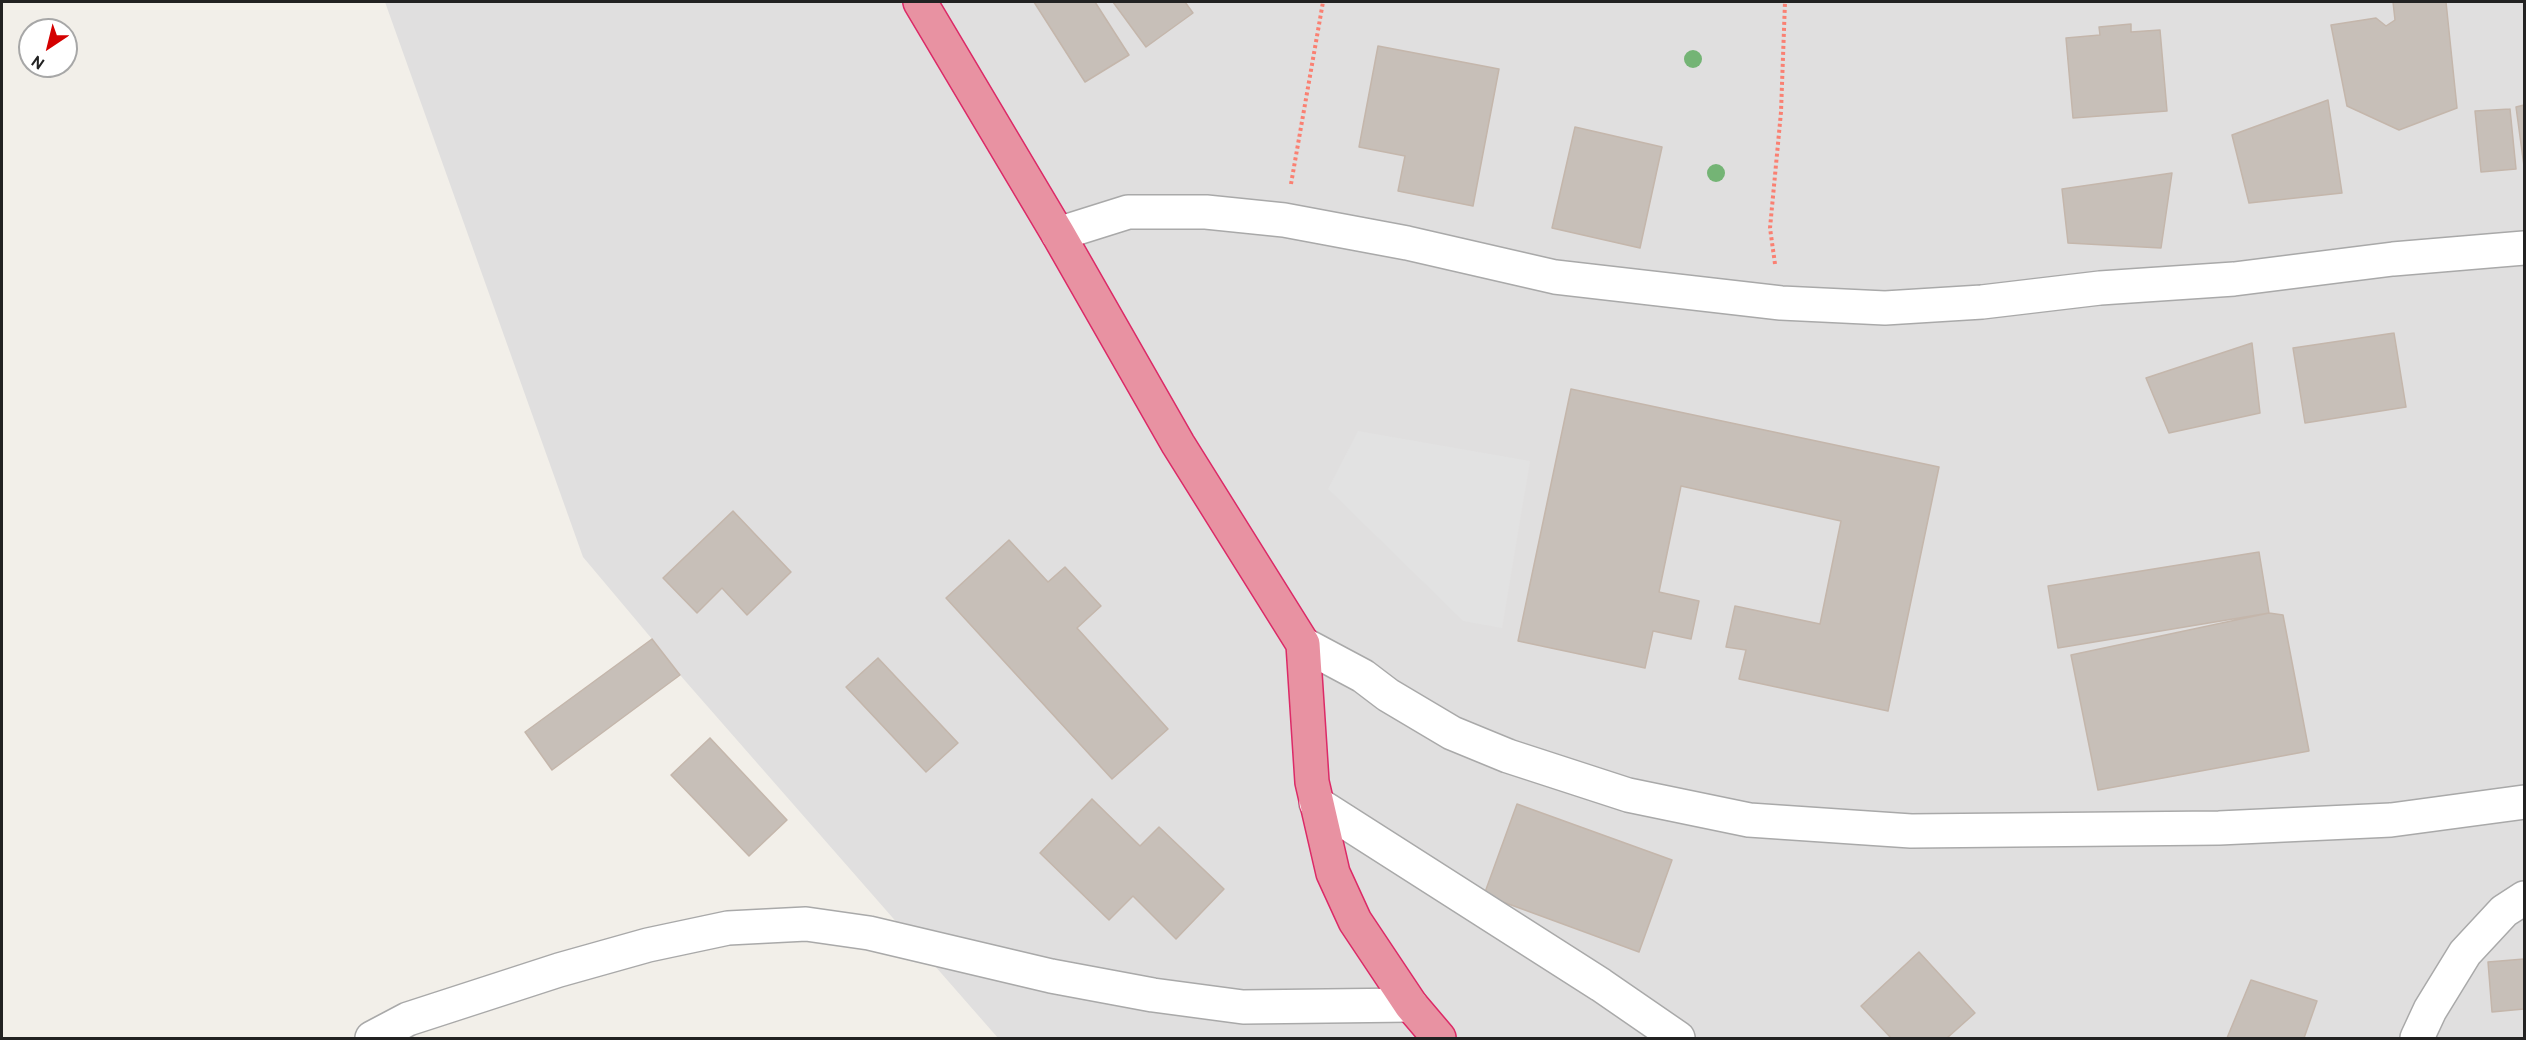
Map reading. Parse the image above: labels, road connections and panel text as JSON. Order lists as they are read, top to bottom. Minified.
{"north":"bottom left"}
